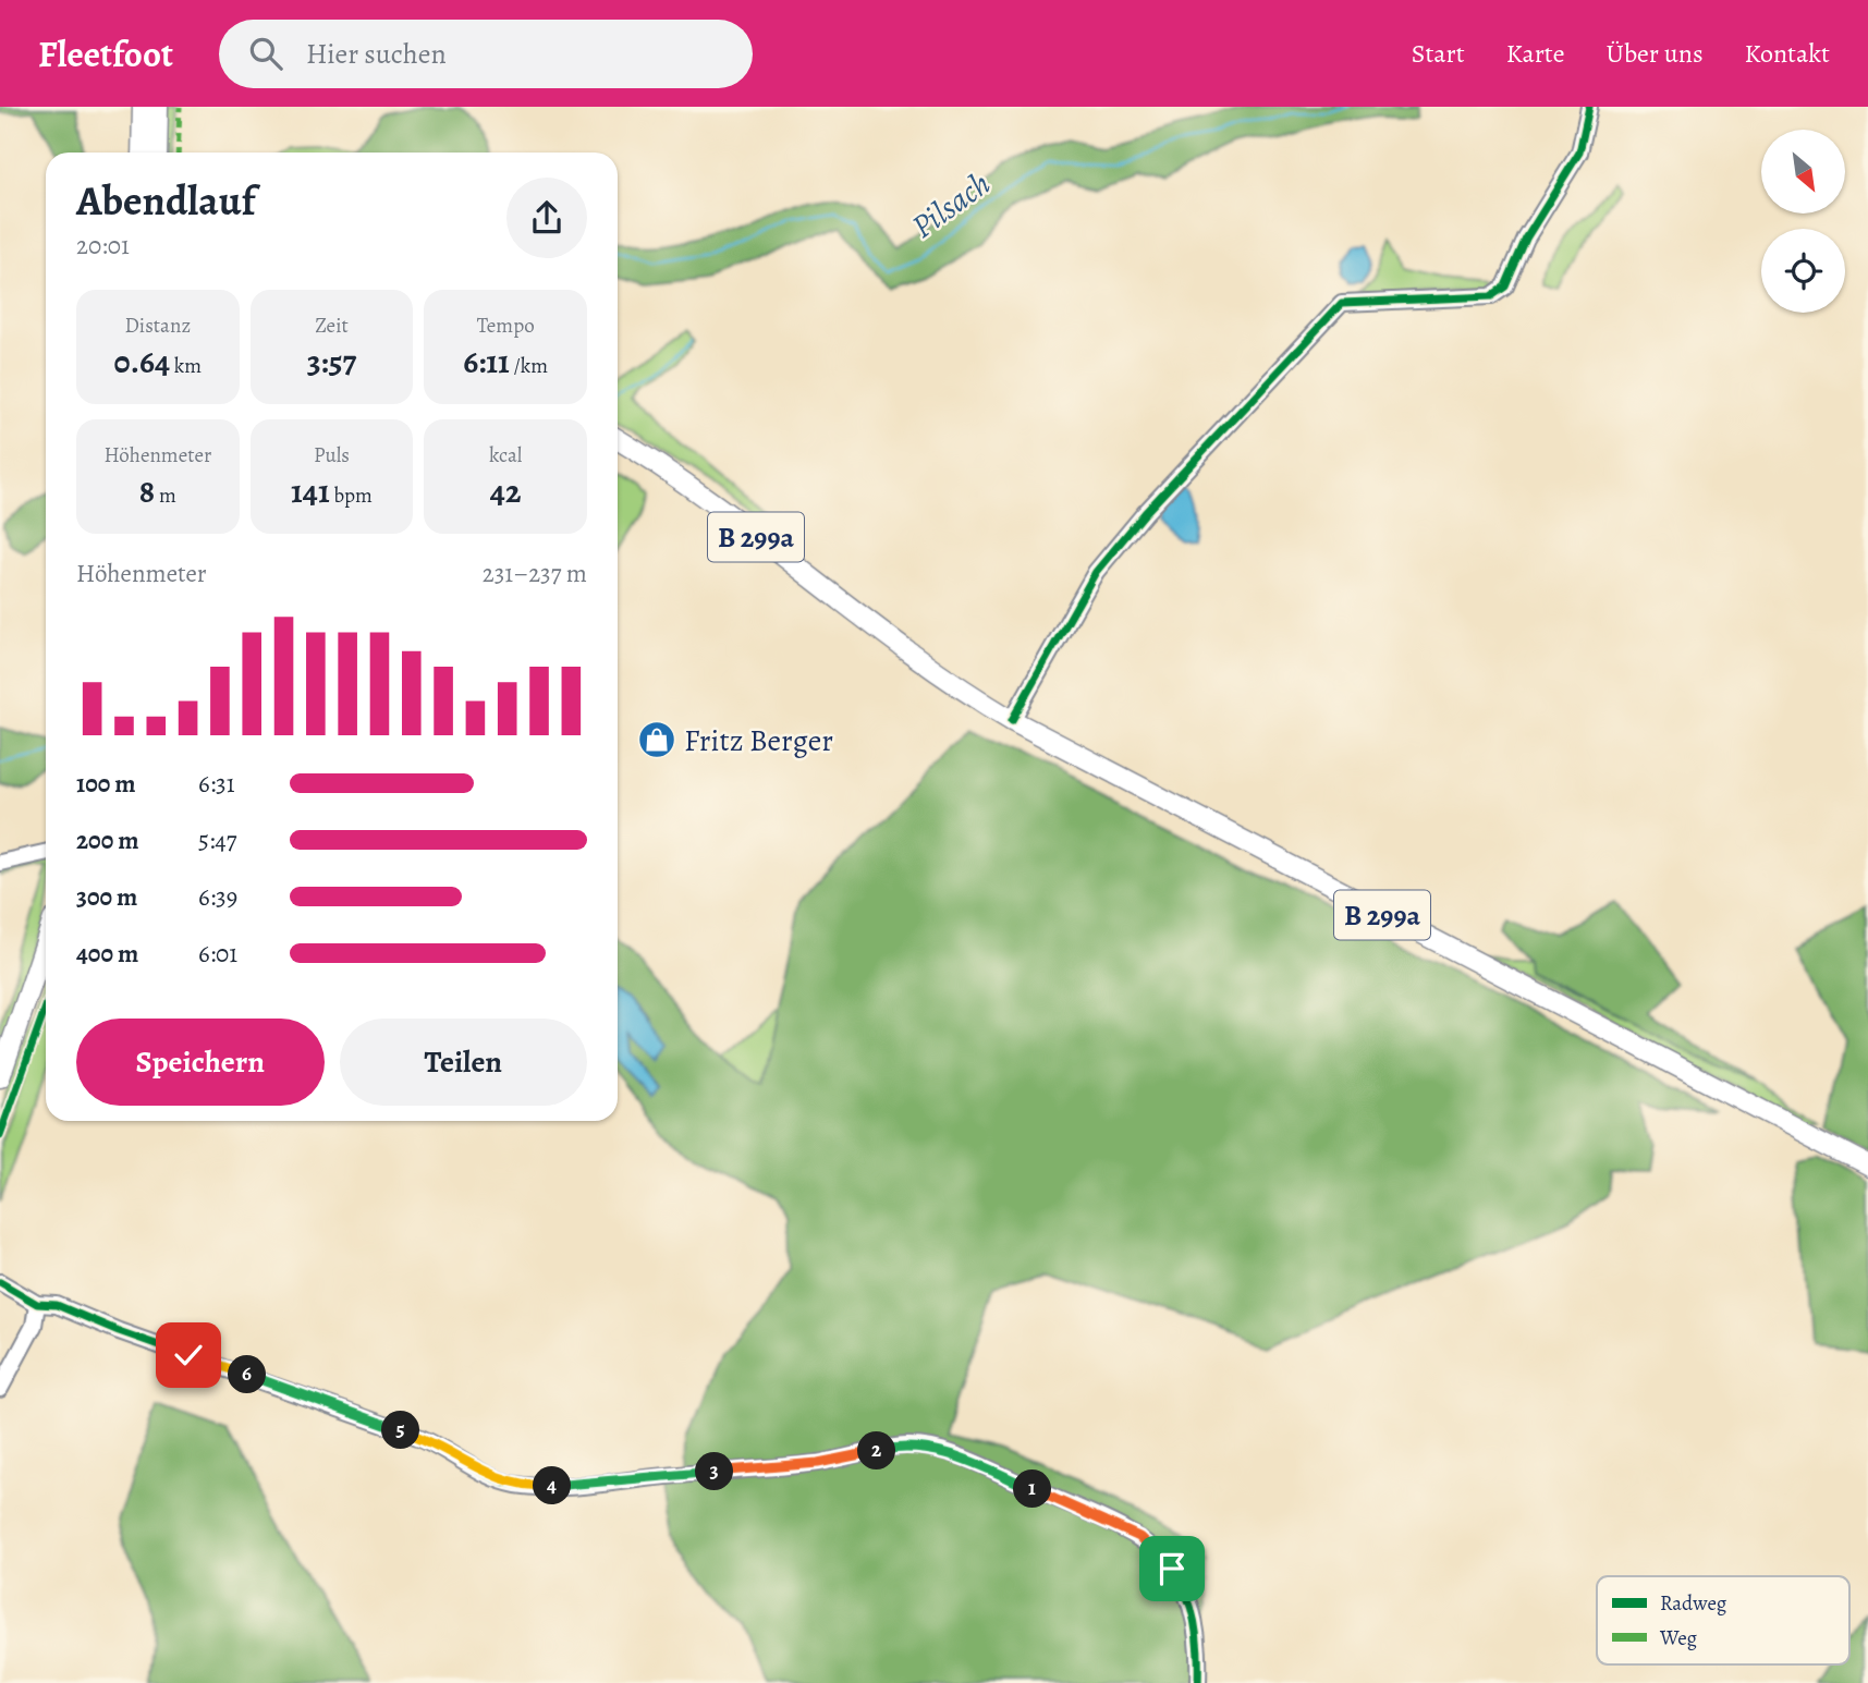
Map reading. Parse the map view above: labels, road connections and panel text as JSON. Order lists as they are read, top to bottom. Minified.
{"streets":{"main road":["B 299a"]},"water":["Pilsach"],"places":{"shop":["Fritz Berger"]},"legend":["Radweg","Weg"],"north":"bottom right","page":{"header":"Fleetfoot","search":"Hier suchen","nav":["Start","Karte","Über uns","Kontakt"],"heading":["Abendlauf","20:01"],"stats":[["Distanz","0.64 km"],["Zeit","3:57"],["Tempo","6:11 /km"],["Höhenmeter","8 m"],["Puls","141 bpm"],["kcal","42"]],"chart":["Höhenmeter","231–237 m"],"list":[{"name":"100 m","note":"6:31"},{"name":"200 m","note":"5:47"},{"name":"300 m","note":"6:39"},{"name":"400 m","note":"6:01"}],"buttons":["Speichern","Teilen"],"pins":["6","5","2","3","4","1"]}}
